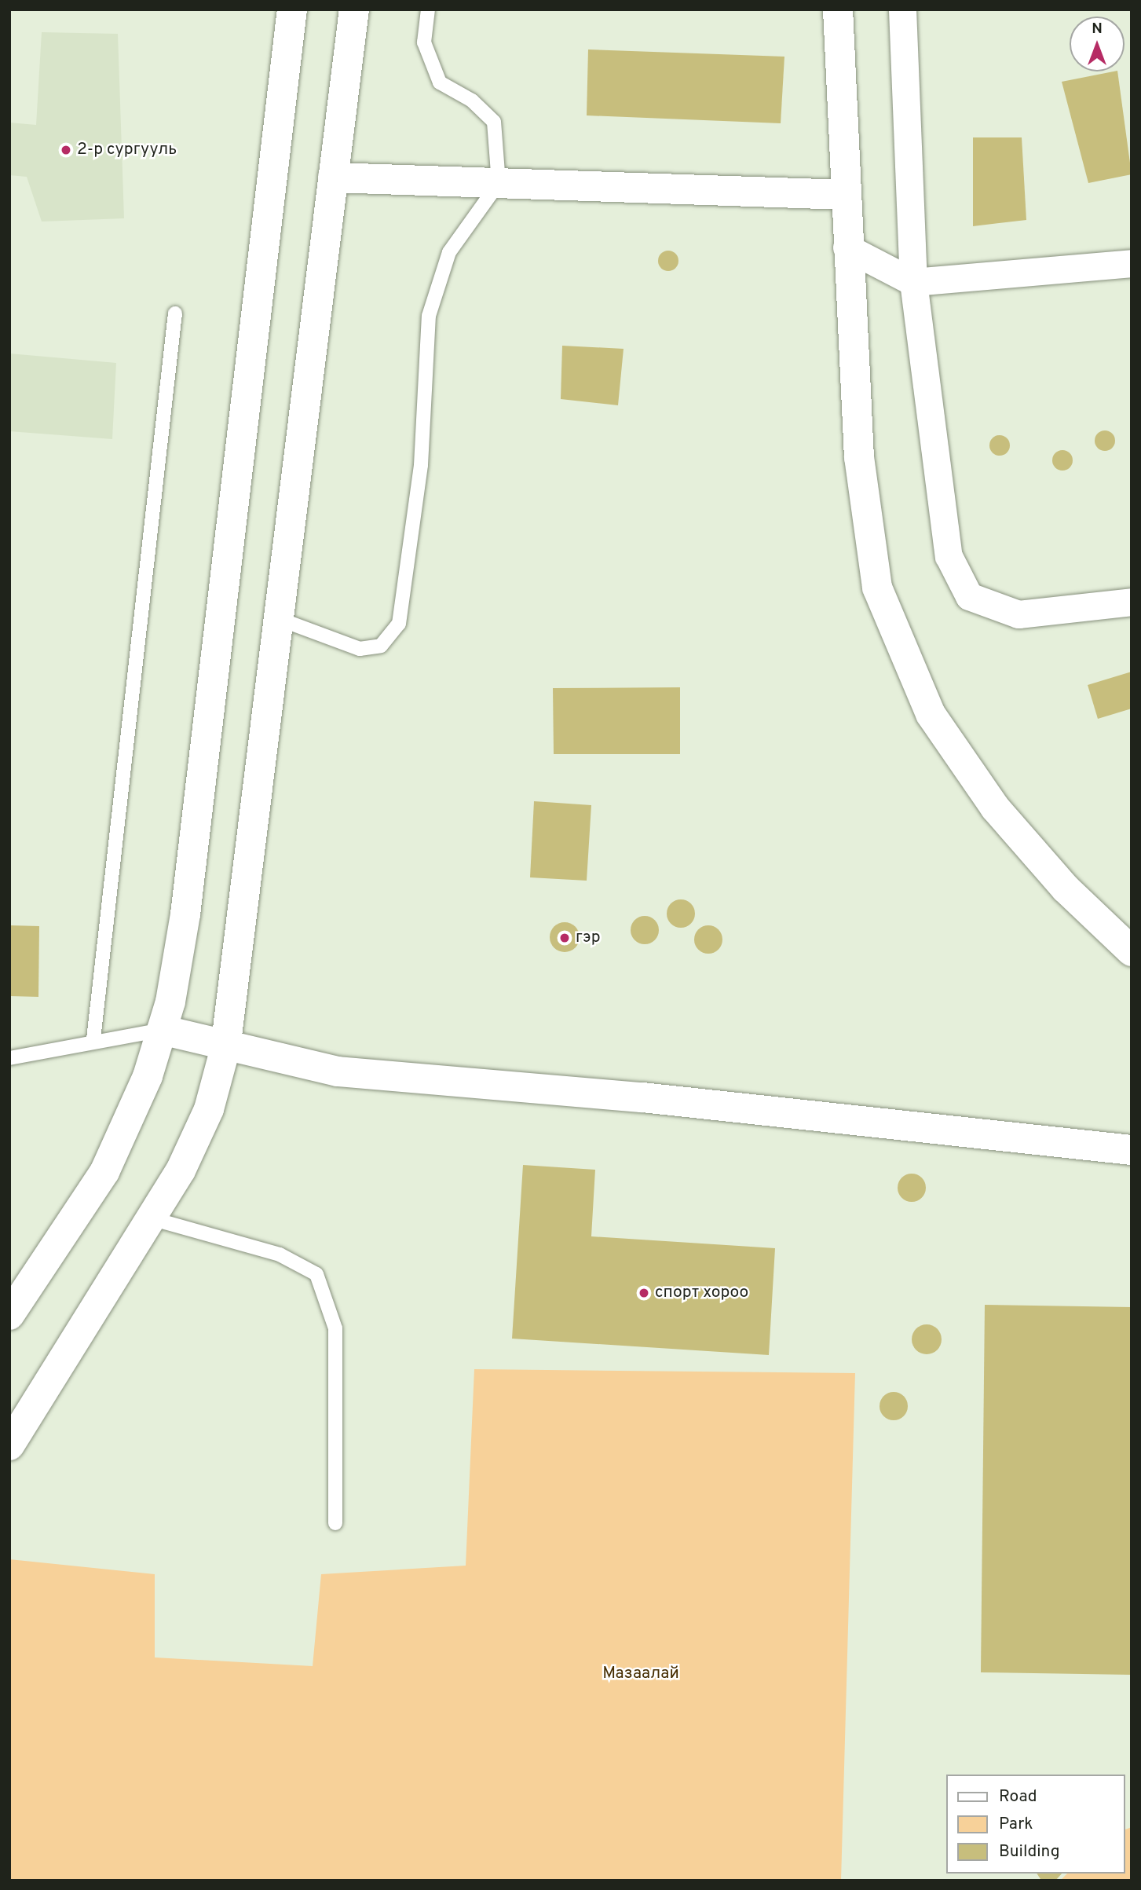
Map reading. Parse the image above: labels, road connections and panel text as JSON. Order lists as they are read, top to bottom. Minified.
{"parks":["Мазаалай"],"places":["2-р сургууль","гэр","спорт хороо"],"legend":["Road","Park","Building"],"north":"top"}
